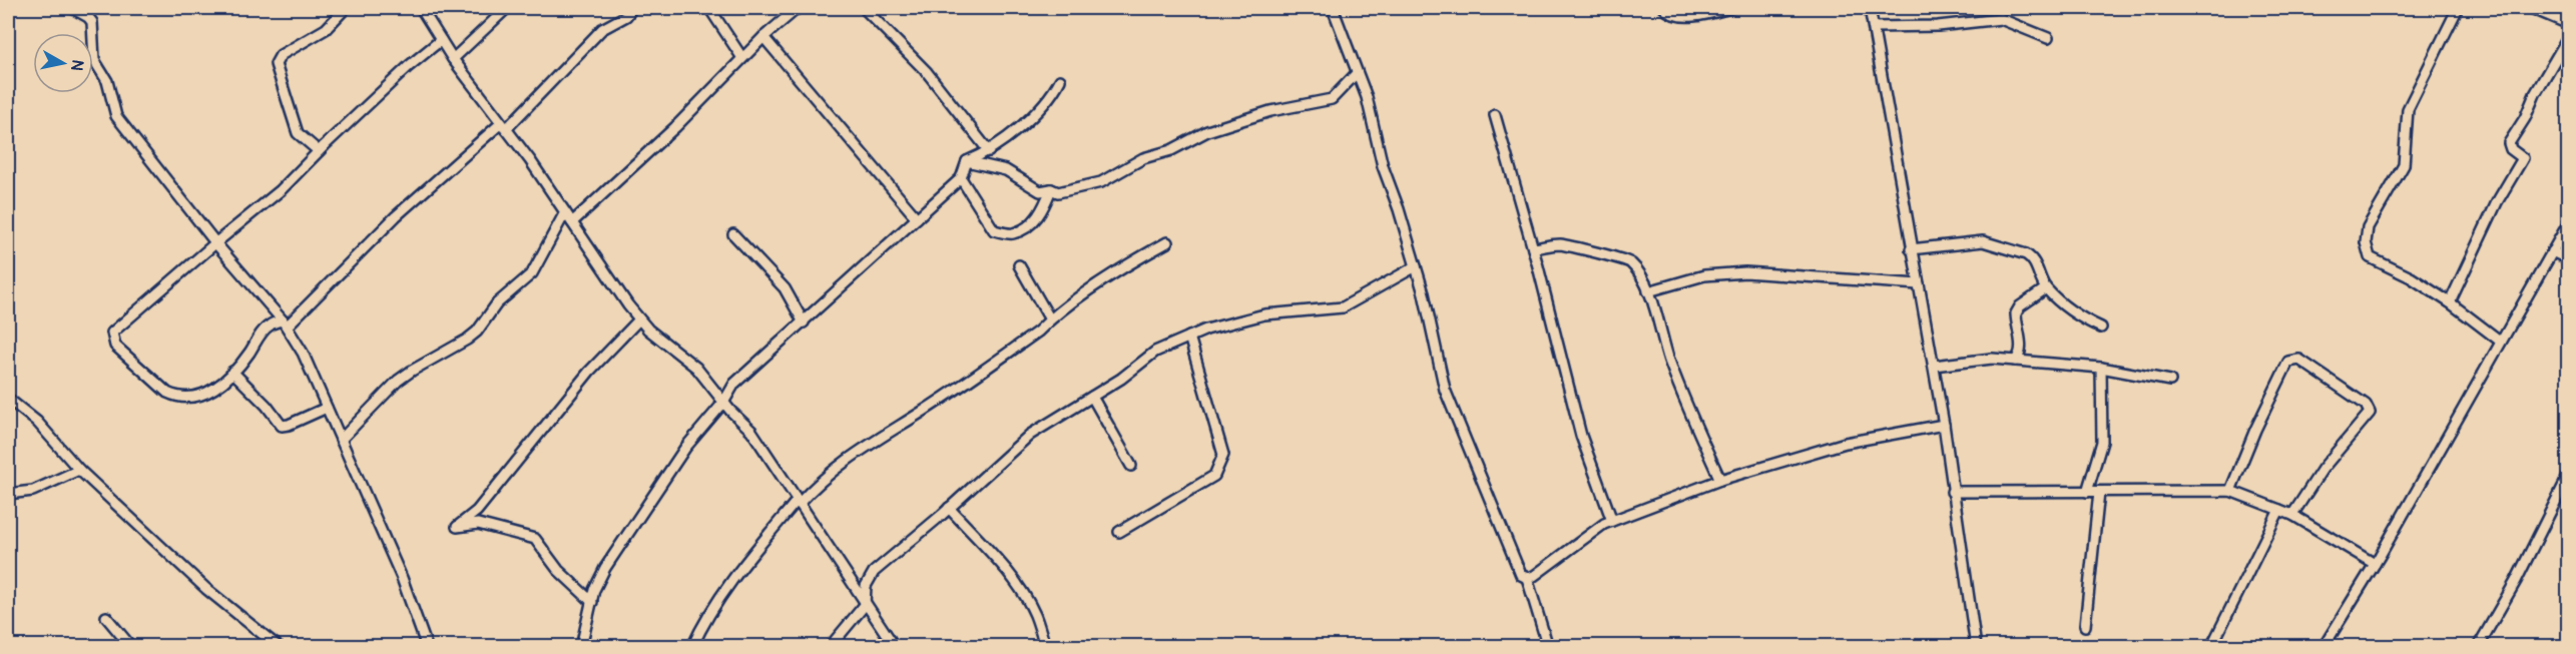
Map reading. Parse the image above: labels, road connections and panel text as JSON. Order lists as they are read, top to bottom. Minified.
{"north":"right"}
